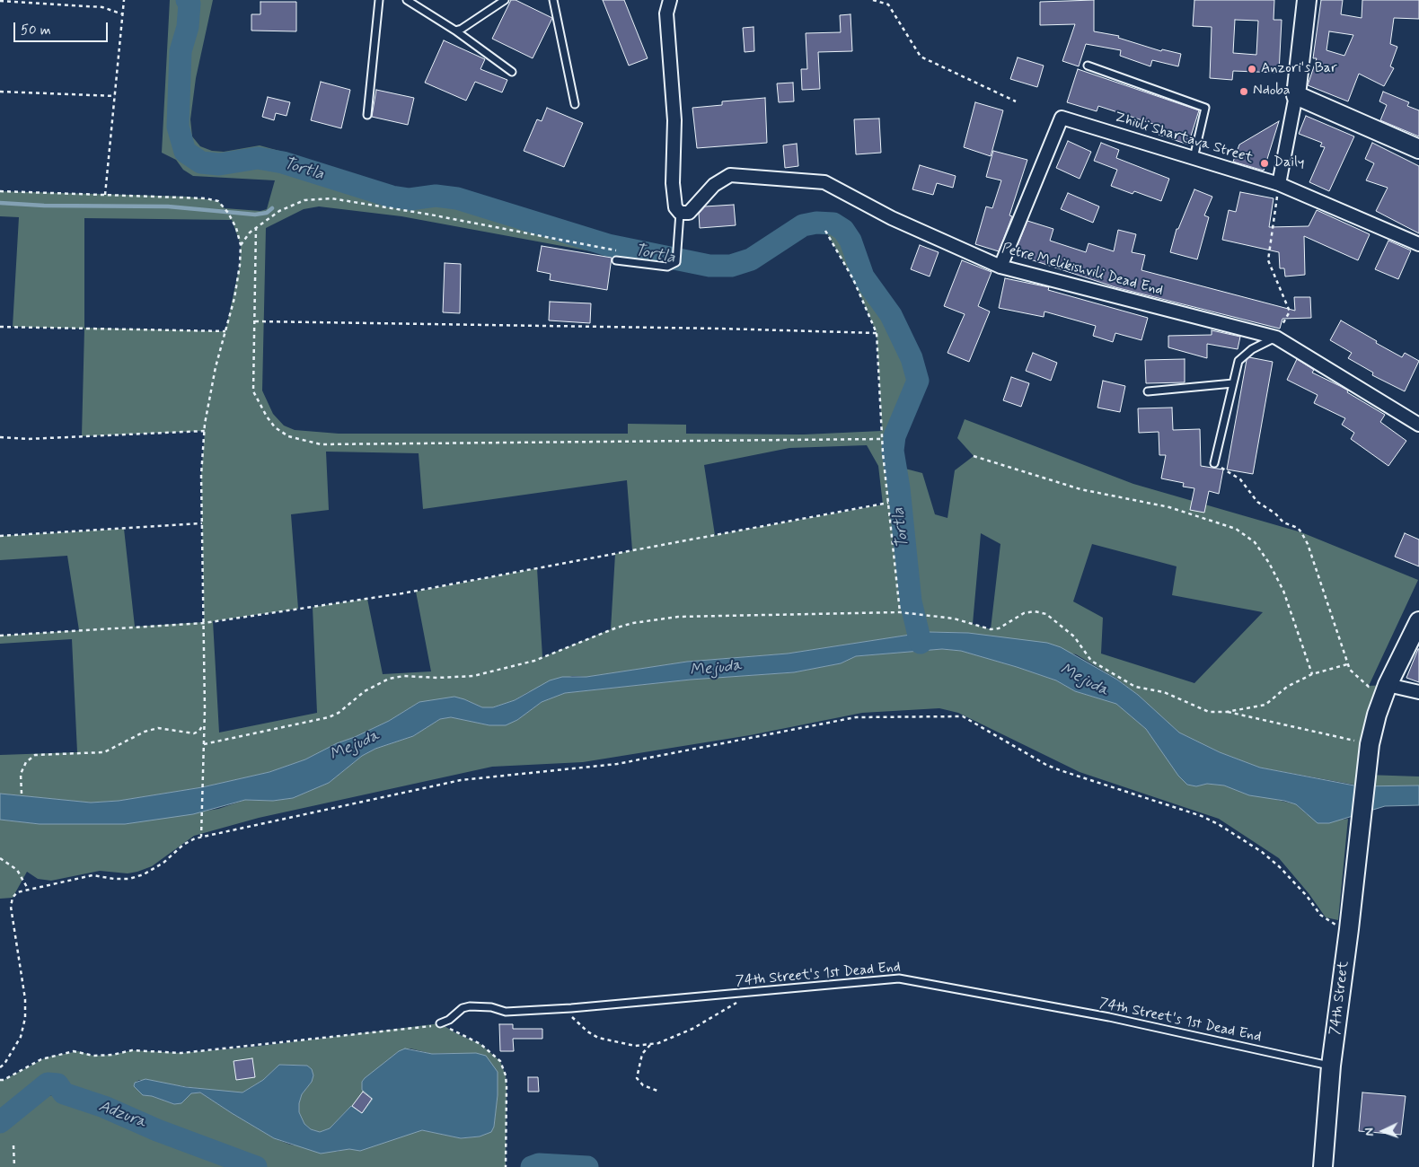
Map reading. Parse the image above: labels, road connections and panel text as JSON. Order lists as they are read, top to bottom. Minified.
{"streets":{"street":["Zhiuli Shartava Street","Petre Melikishvili Dead End","74th Street"],"lane":["74th Street's 1st Dead End"]},"crossings":[["Zhiuli Shartava Street","Petre Melikishvili Dead End"],["74th Street's 1st Dead End","74th Street"]],"water":["Tortla","Mejuda","Adzura"],"places":["Anzori's Bar","Ndoba","Daily"],"scale_bar":"50 m","north":"left"}
